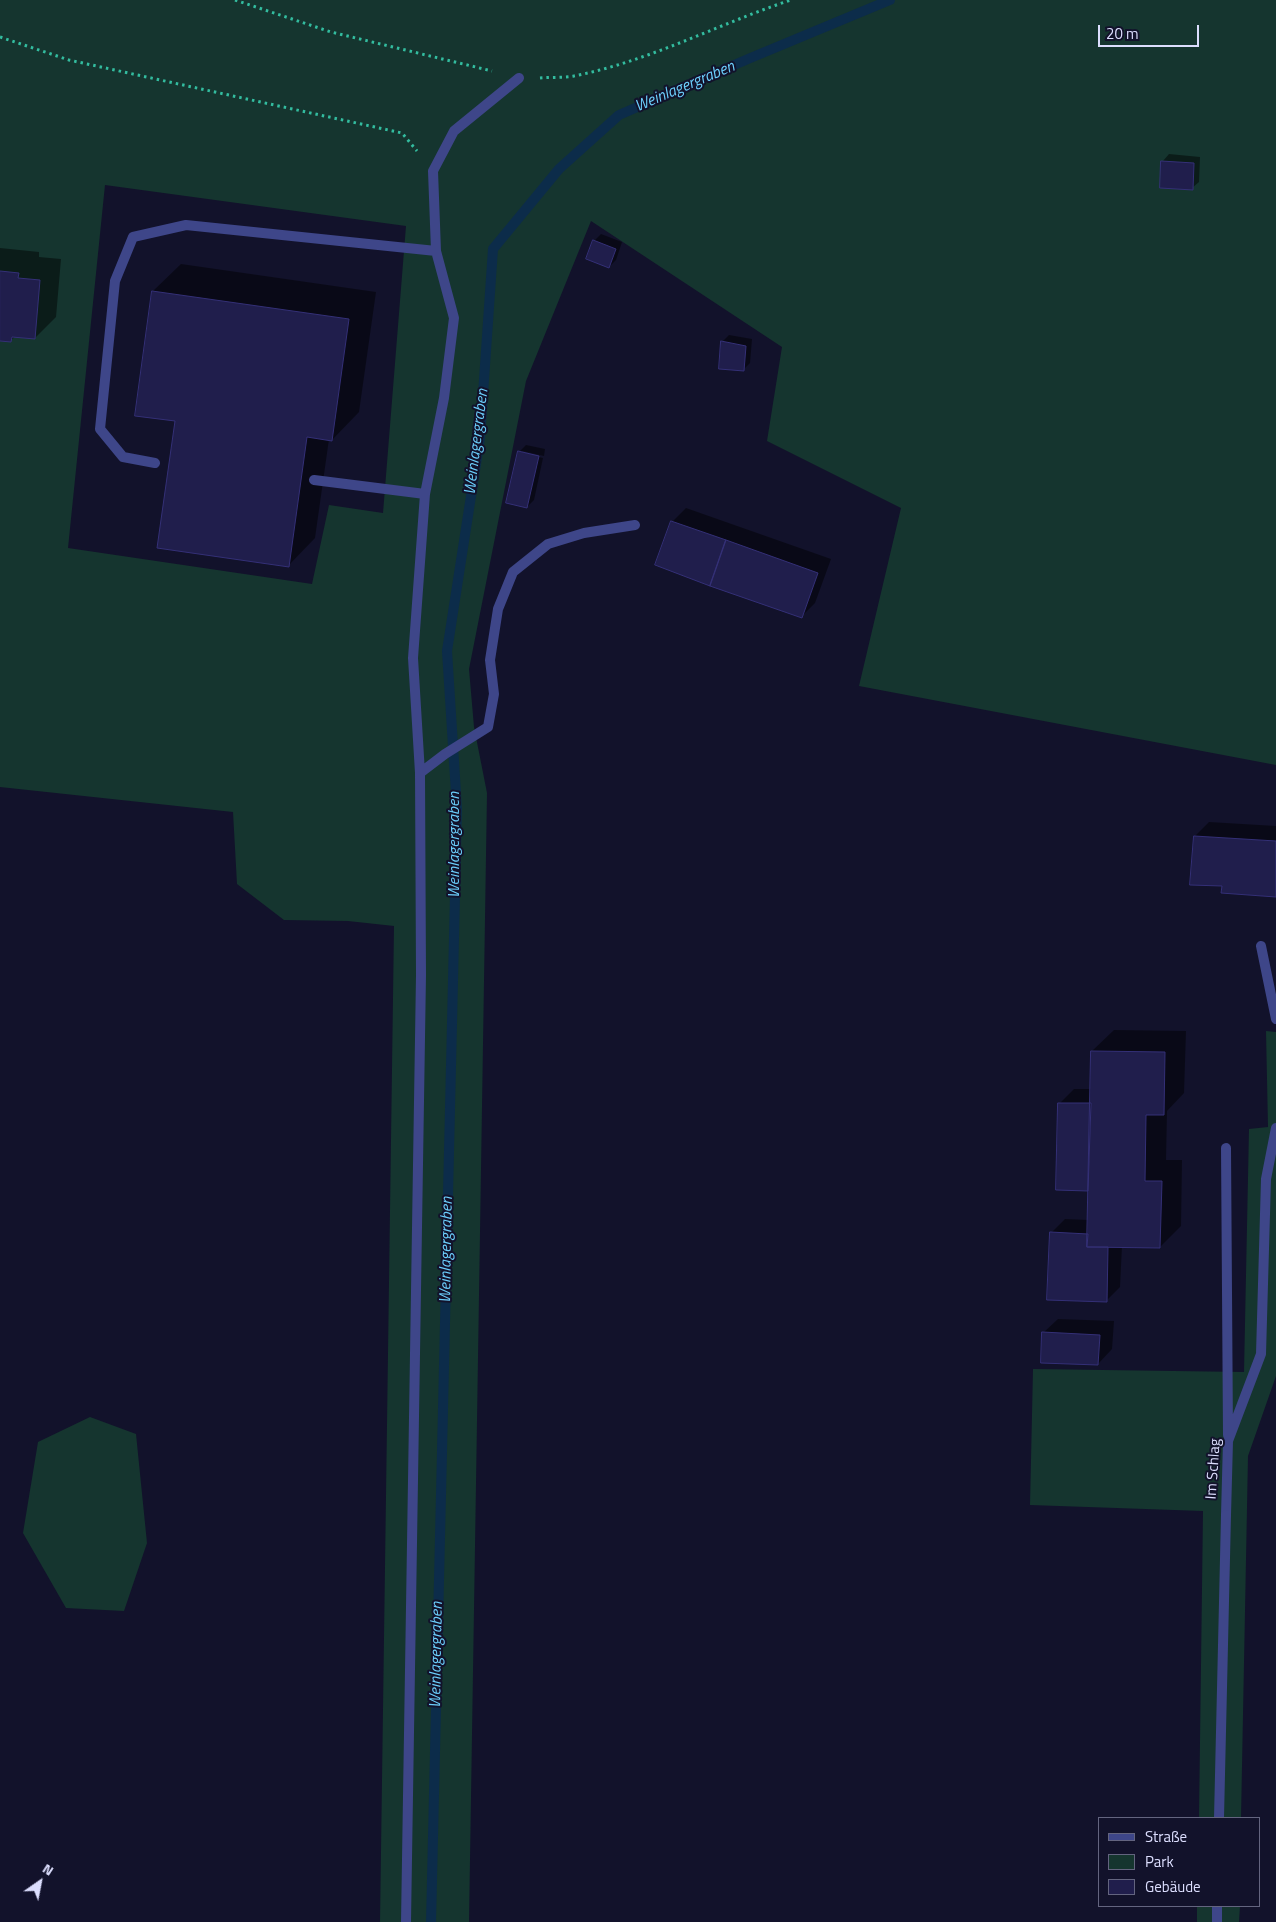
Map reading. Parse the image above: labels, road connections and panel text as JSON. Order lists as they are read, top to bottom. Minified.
{"streets":{"street":["Im Schlag"]},"water":["Weinlagergraben"],"legend":["Straße","Park","Gebäude"],"scale_bar":"20 m","north":"top right"}
